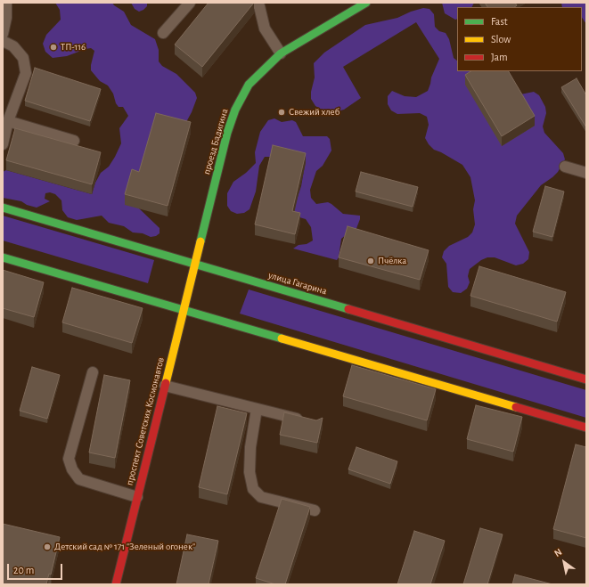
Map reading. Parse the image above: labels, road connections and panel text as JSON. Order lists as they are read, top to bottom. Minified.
{"streets":{"main road":["проезд Бадигина","улица Гагарина","проспект Советских Космонавтов"]},"crossings":[["проезд Бадигина","улица Гагарина"],["проезд Бадигина","проспект Советских Космонавтов"],["улица Гагарина","проспект Советских Космонавтов"]],"places":["ТП-116","Свежий хлеб","Пчёлка","Детский сад № 171 \"Зеленый огонек\""],"legend":["Fast","Slow","Jam"],"scale_bar":"20 m","north":"top left"}
